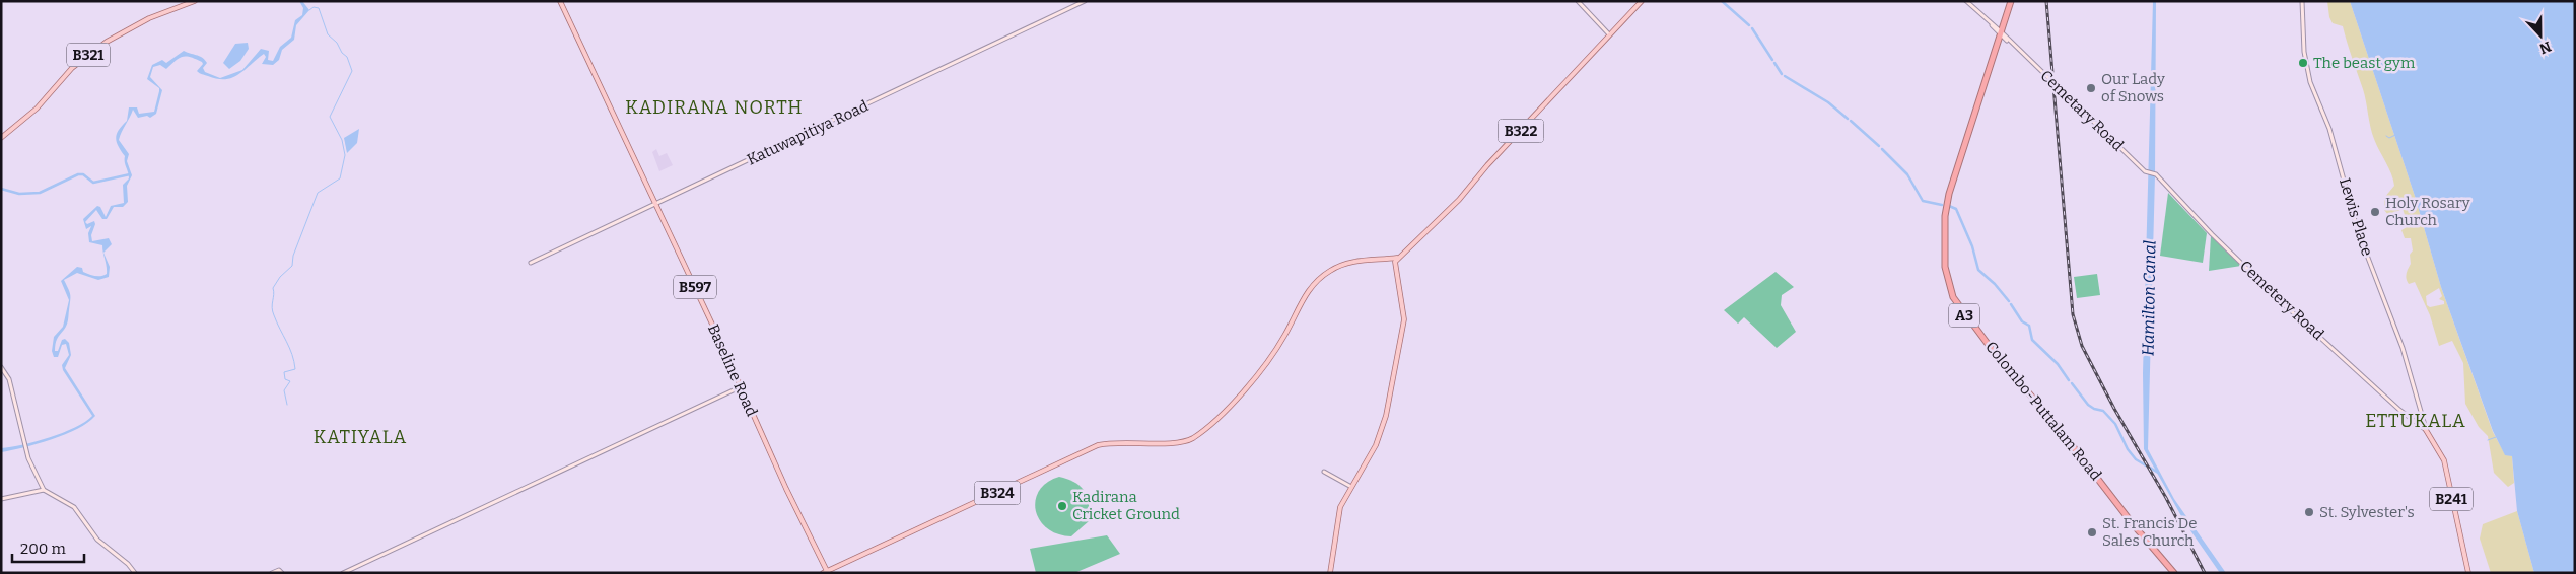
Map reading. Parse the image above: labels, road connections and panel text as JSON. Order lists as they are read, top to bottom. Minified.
{"streets":{"highway":["A3","Colombo-Puttalam Road"],"main road":["B321","B322","B597","Baseline Road","B324","B241"],"street":["Cemetary Road","Katuwapitiya Road","Lewis Place","Cemetery Road"]},"crossings":[["Cemetary Road","Cemetery Road"],["Cemetary Road","Colombo-Puttalam Road"],["B322","B324"],["Katuwapitiya Road","Baseline Road"],["Lewis Place","Cemetery Road"],["Lewis Place","B241"],["Cemetery Road","B241"],["Baseline Road","B324"]],"districts":["KADIRANA NORTH","ETTUKALA","KATIYALA"],"water":["Hamilton Canal"],"places":["The beast gym","Our Lady of Snows","Holy Rosary Church","Kadirana Cricket Ground","St. Sylvester's","St. Francis De Sales Church"],"scale_bar":"200 m","north":"bottom"}
